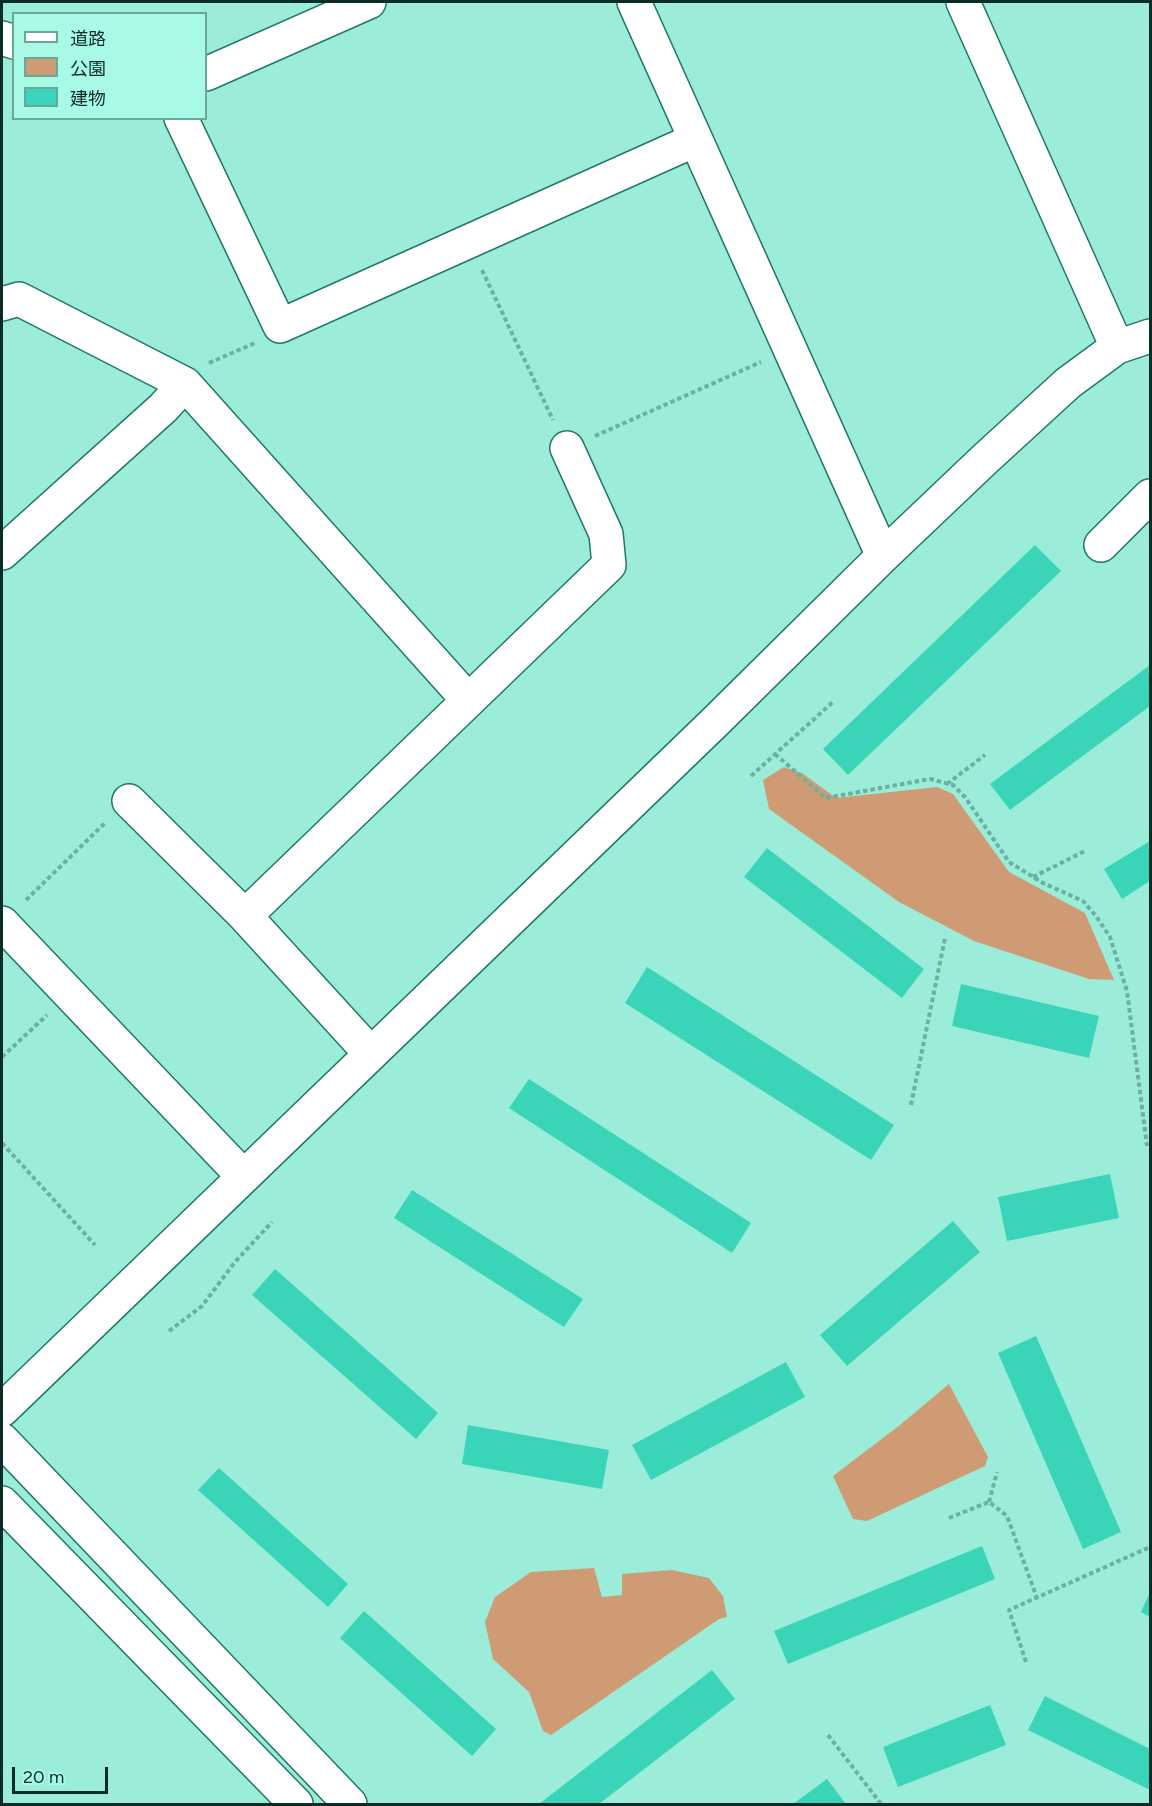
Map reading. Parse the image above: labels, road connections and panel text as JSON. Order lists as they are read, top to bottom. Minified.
{"legend":["道路","公園","建物"],"scale_bar":"20 m"}
